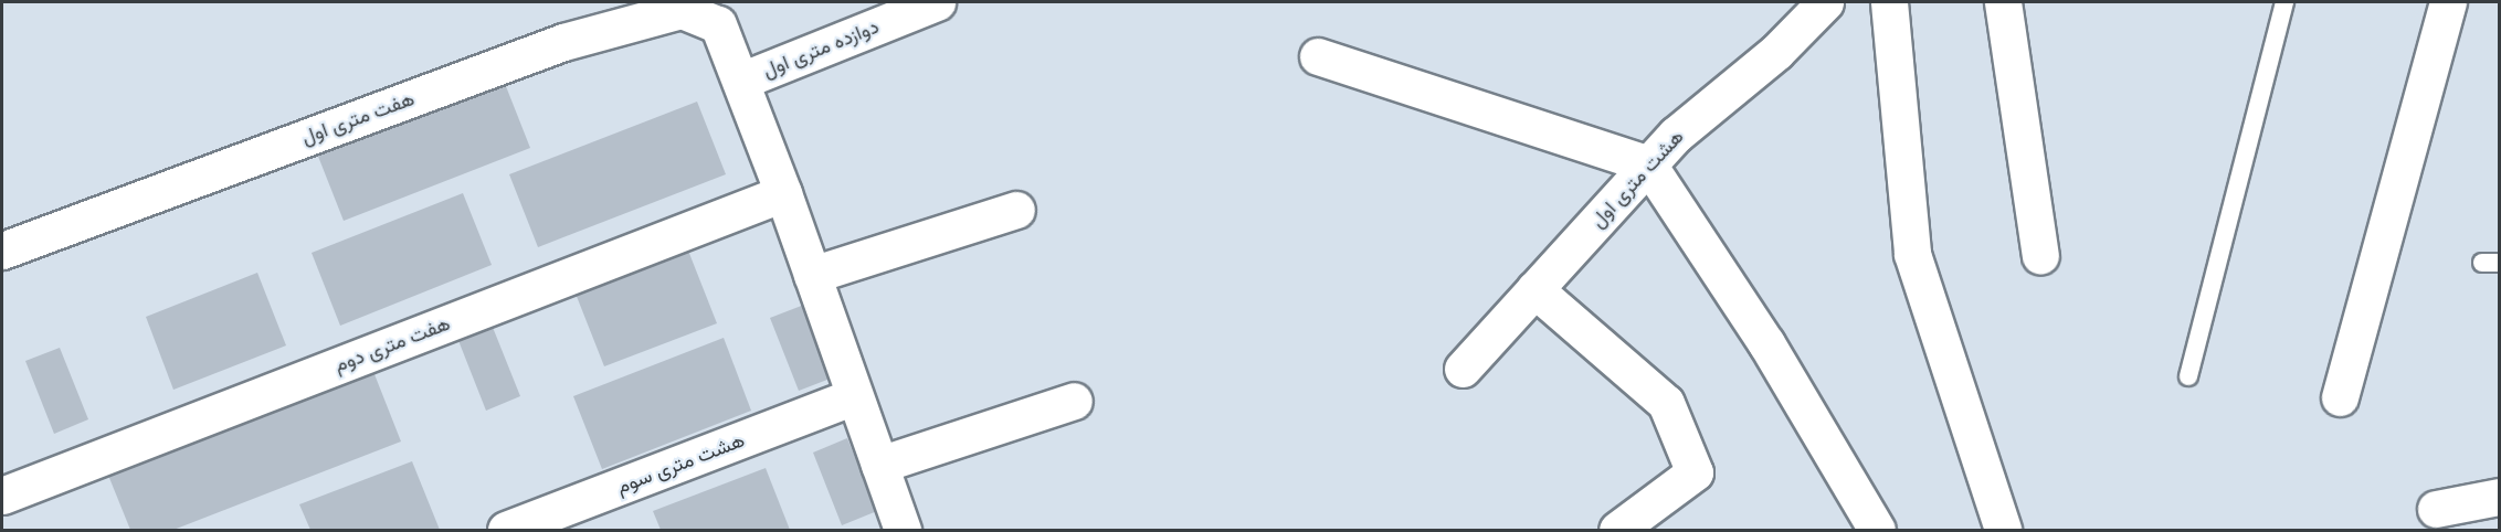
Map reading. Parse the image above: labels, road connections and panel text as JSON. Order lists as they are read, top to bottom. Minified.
{"streets":{"street":["دوازده متری اول","هفت متری اول","هشت متری اول","هفت متری دوم","هشت متری سوم"]},"crossings":[["دوازده متری اول","هفت متری اول"]]}
